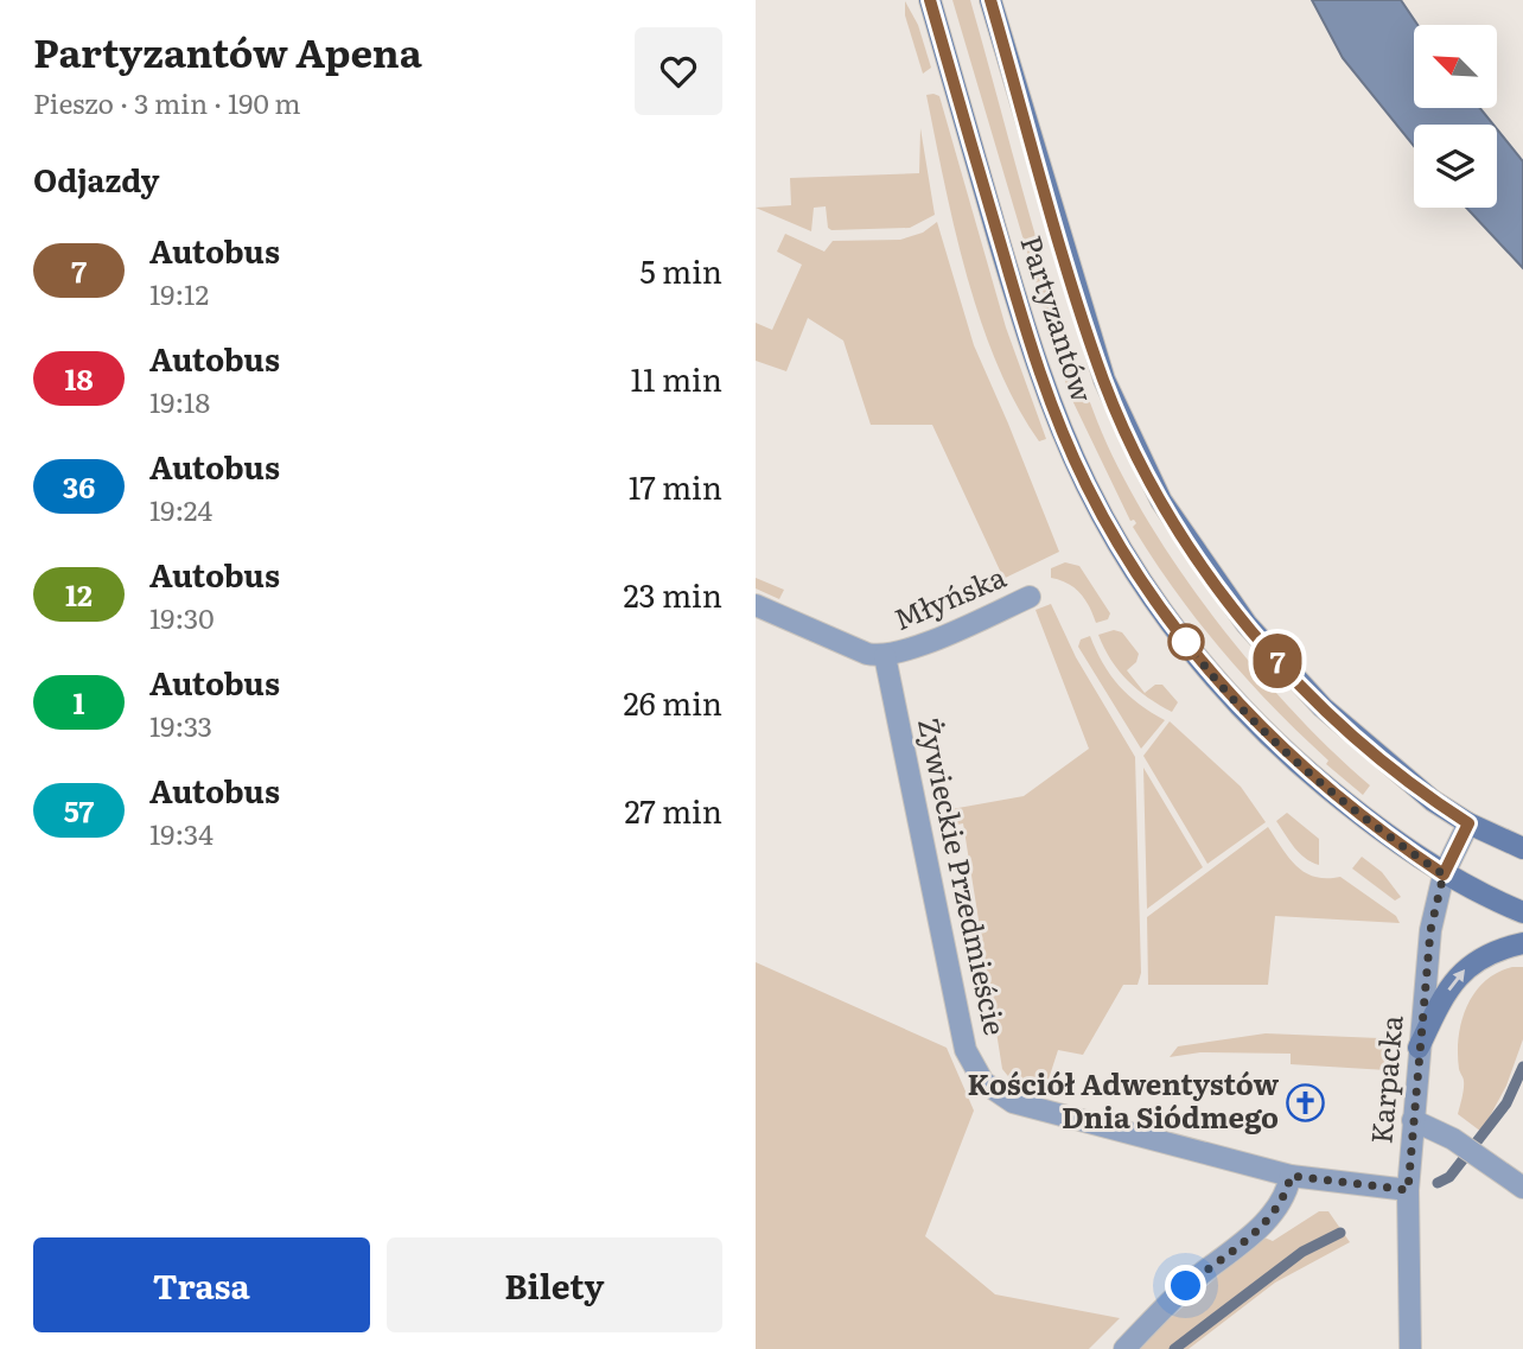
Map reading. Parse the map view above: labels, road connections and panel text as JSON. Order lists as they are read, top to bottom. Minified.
{"streets":{"main road":["Partyzantów"],"street":["Młyńska","Żywieckie Przedmieście","Karpacka"]},"crossings":[["Partyzantów","Karpacka"],["Młyńska","Żywieckie Przedmieście"],["Żywieckie Przedmieście","Karpacka"]],"places":{"church":["Kościół Adwentystów Dnia Siódmego"]},"lines":["bus line 7"],"north":"top left","page":{"heading":[["Partyzantów Apena","Pieszo · 3 min · 190 m"],"Odjazdy"],"on_map":"7","list":[{"mark":"7","name":"Autobus","note":"19:12","value":"5 min"},{"mark":"18","name":"Autobus","note":"19:18","value":"11 min"},{"mark":"36","name":"Autobus","note":"19:24","value":"17 min"},{"mark":"12","name":"Autobus","note":"19:30","value":"23 min"},{"mark":"1","name":"Autobus","note":"19:33","value":"26 min"},{"mark":"57","name":"Autobus","note":"19:34","value":"27 min"}],"buttons":["Trasa","Bilety"]}}
